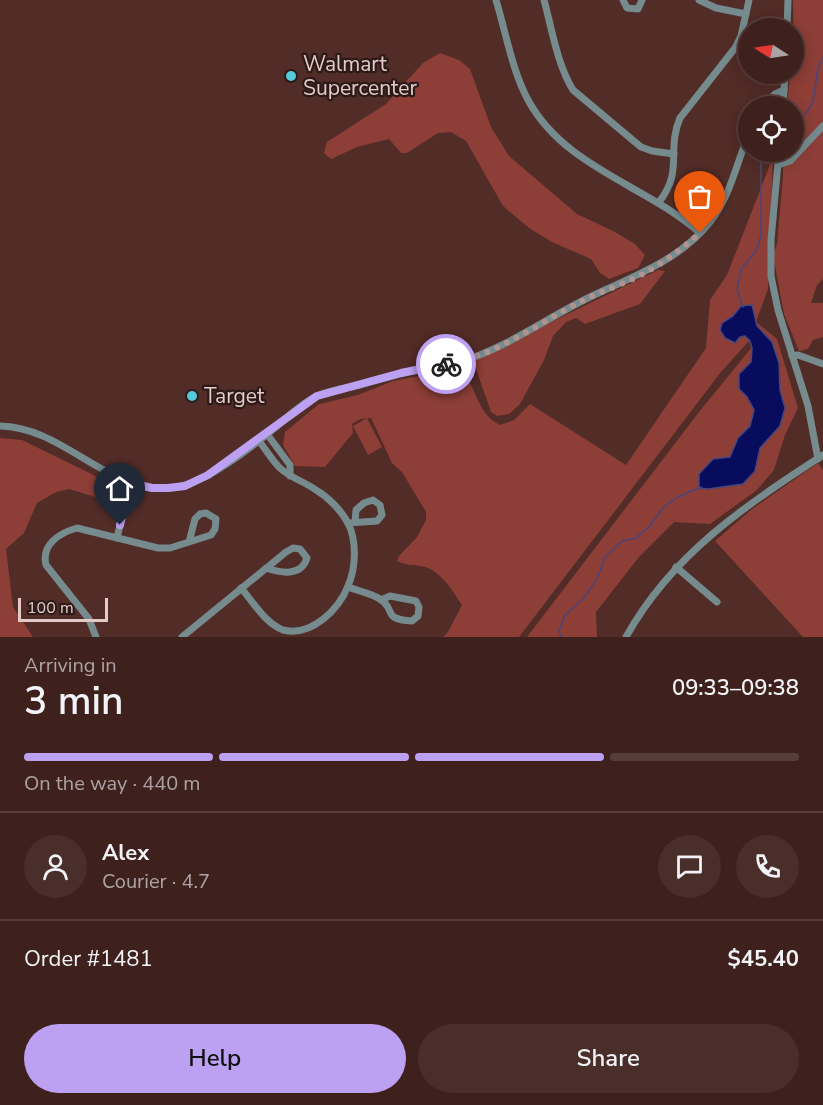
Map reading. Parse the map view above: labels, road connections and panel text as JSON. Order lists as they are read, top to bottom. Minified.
{"places":["Walmart Supercenter","Target"],"scale_bar":"100 m","north":"left","page":{"scale":"100 m","heading":["3 min","Arriving in","09:33–09:38"],"panel":["Alex","Courier · 4.7","Order #1481","$45.40"],"bar":"On the way · 440 m","buttons":["Help","Share"]}}
